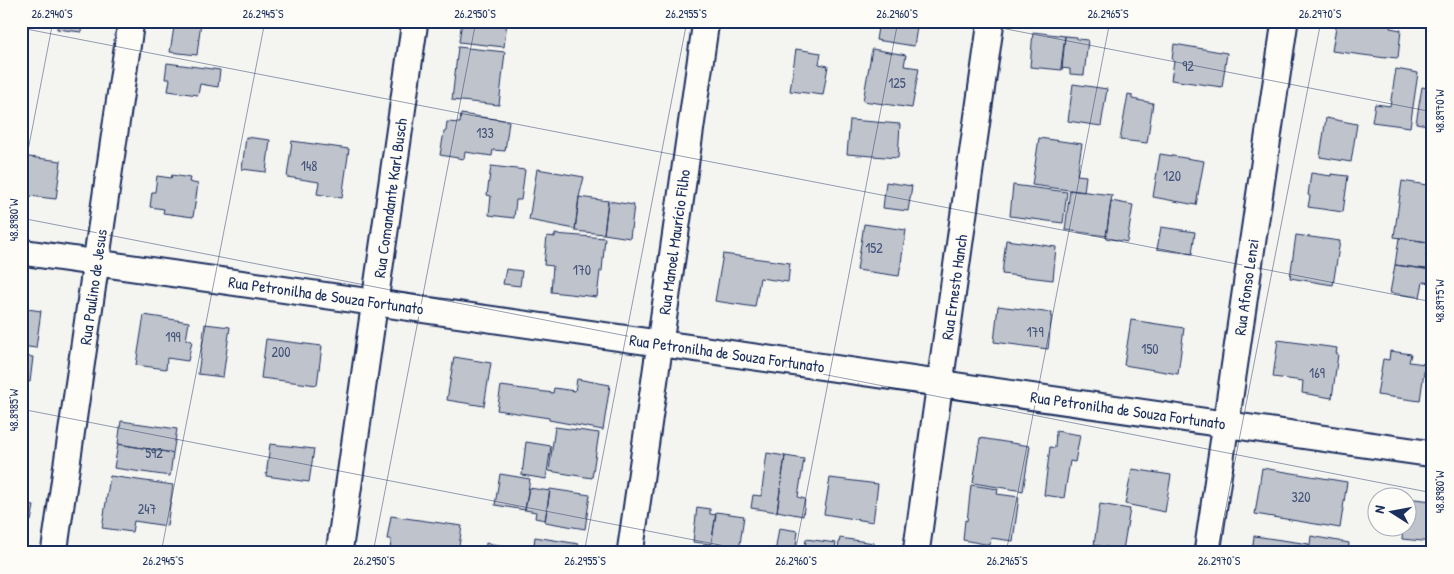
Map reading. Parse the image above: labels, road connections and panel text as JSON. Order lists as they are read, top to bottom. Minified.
{"streets":{"street":["Rua Comandante Karl Busch","Rua Manoel Maurício Filho","Rua Paulino de Jesus","Rua Ernesto Hanch","Rua Afonso Lenzi","Rua Petronilha de Souza Fortunato"]},"crossings":[["Rua Comandante Karl Busch","Rua Petronilha de Souza Fortunato"],["Rua Manoel Maurício Filho","Rua Petronilha de Souza Fortunato"],["Rua Paulino de Jesus","Rua Petronilha de Souza Fortunato"],["Rua Ernesto Hanch","Rua Petronilha de Souza Fortunato"],["Rua Afonso Lenzi","Rua Petronilha de Souza Fortunato"]],"house_numbers":["92","125","133","148","120","152","170","179","199","150","200","169","592","320","247"],"north":"left","coordinates":["26.2940°S","26.2945°S","26.2950°S","26.2955°S","26.2960°S","26.2965°S","26.2970°S","48.8970°W","48.8980°W","48.8975°W","48.8985°W"]}
